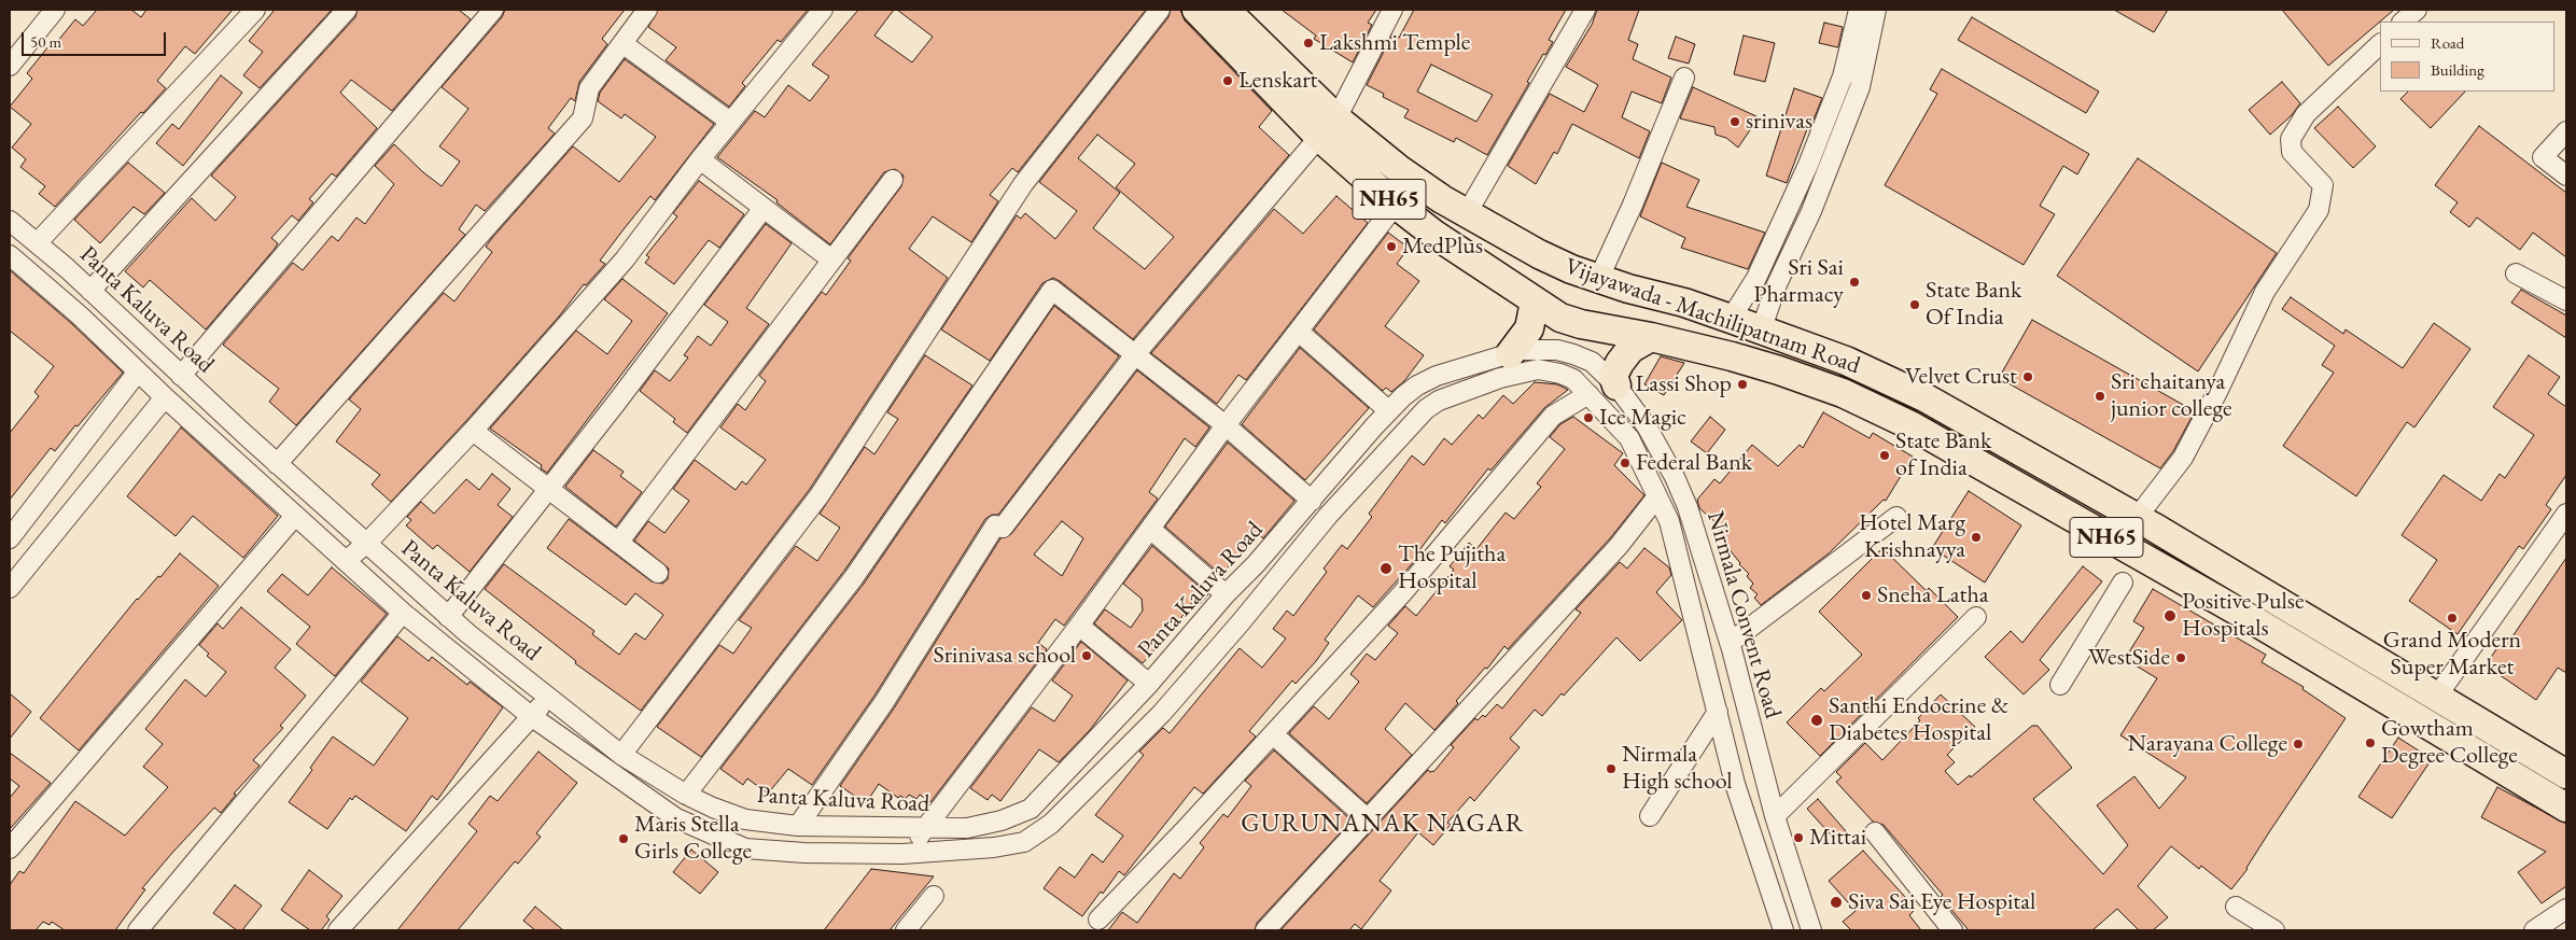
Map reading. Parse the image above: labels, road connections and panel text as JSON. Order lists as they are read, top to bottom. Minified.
{"streets":{"highway":["NH65","Vijayawada - Machilipatnam Road"],"street":["Panta Kaluva Road","Nirmala Convent Road"]},"crossings":[["Panta Kaluva Road","Nirmala Convent Road"]],"districts":["GURUNANAK NAGAR"],"places":["Lakshmi Temple","Lenskart","srinivas","MedPlus","Sri Sai Pharmacy","State Bank Of India","Velvet Crust","Lassi Shop","Sri chaitanya junior college","Ice Magic","State Bank of India","Federal Bank","Hotel Marg Krishnayya","The Pujitha Hospital","Sneha Latha","Positive Pulse Hospitals","Grand Modern Super Market","Srinivasa school","WestSide","Santhi Endocrine & Diabetes Hospital","Gowtham Degree College","Narayana College","Nirmala High school","Mittai","Maris Stella Girls College","Siva Sai Eye Hospital"],"legend":["Road","Building"],"scale_bar":"50 m"}
